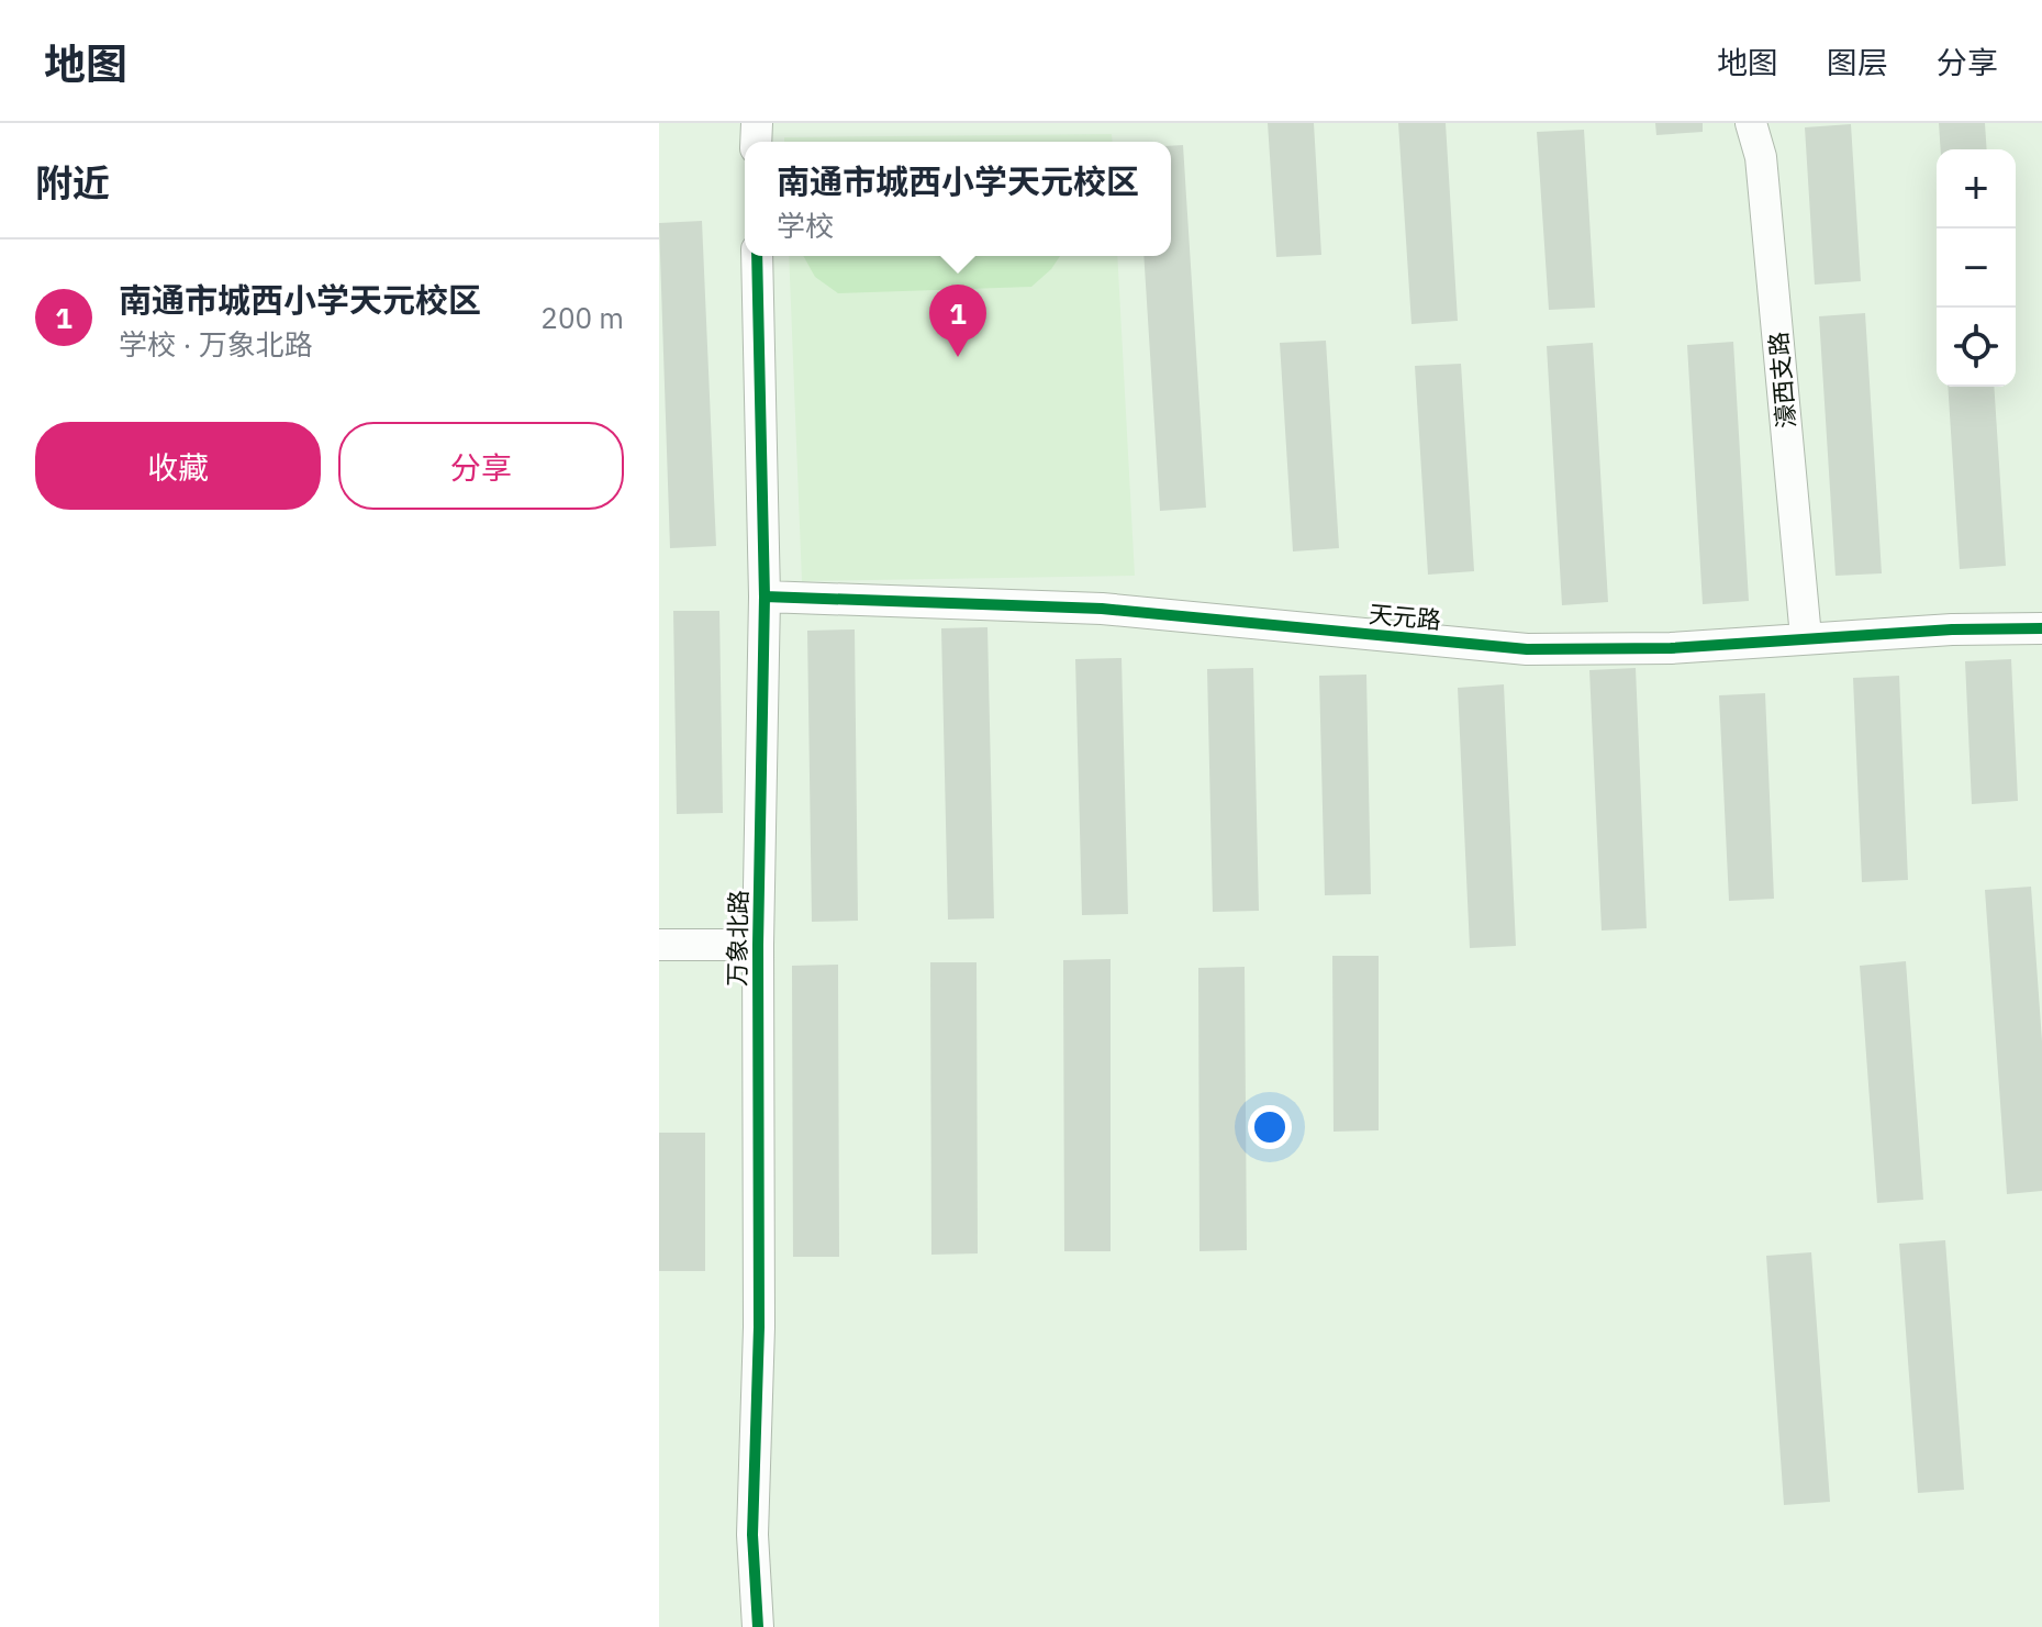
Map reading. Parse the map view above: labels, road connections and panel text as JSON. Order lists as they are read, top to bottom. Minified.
{"streets":{"street":["濠西支路","天元路","万象北路"]},"crossings":[["濠西支路","天元路"],["天元路","万象北路"]],"page":{"header":"地图","nav":["地图","图层","分享"],"heading":"附近","popup":["南通市城西小学天元校区","学校"],"map_buttons":["+","−"],"list":[{"mark":"1","name":"南通市城西小学天元校区","note":"学校 · 万象北路","value":"200 m"}],"pins":"1","buttons":["收藏","分享"]}}
